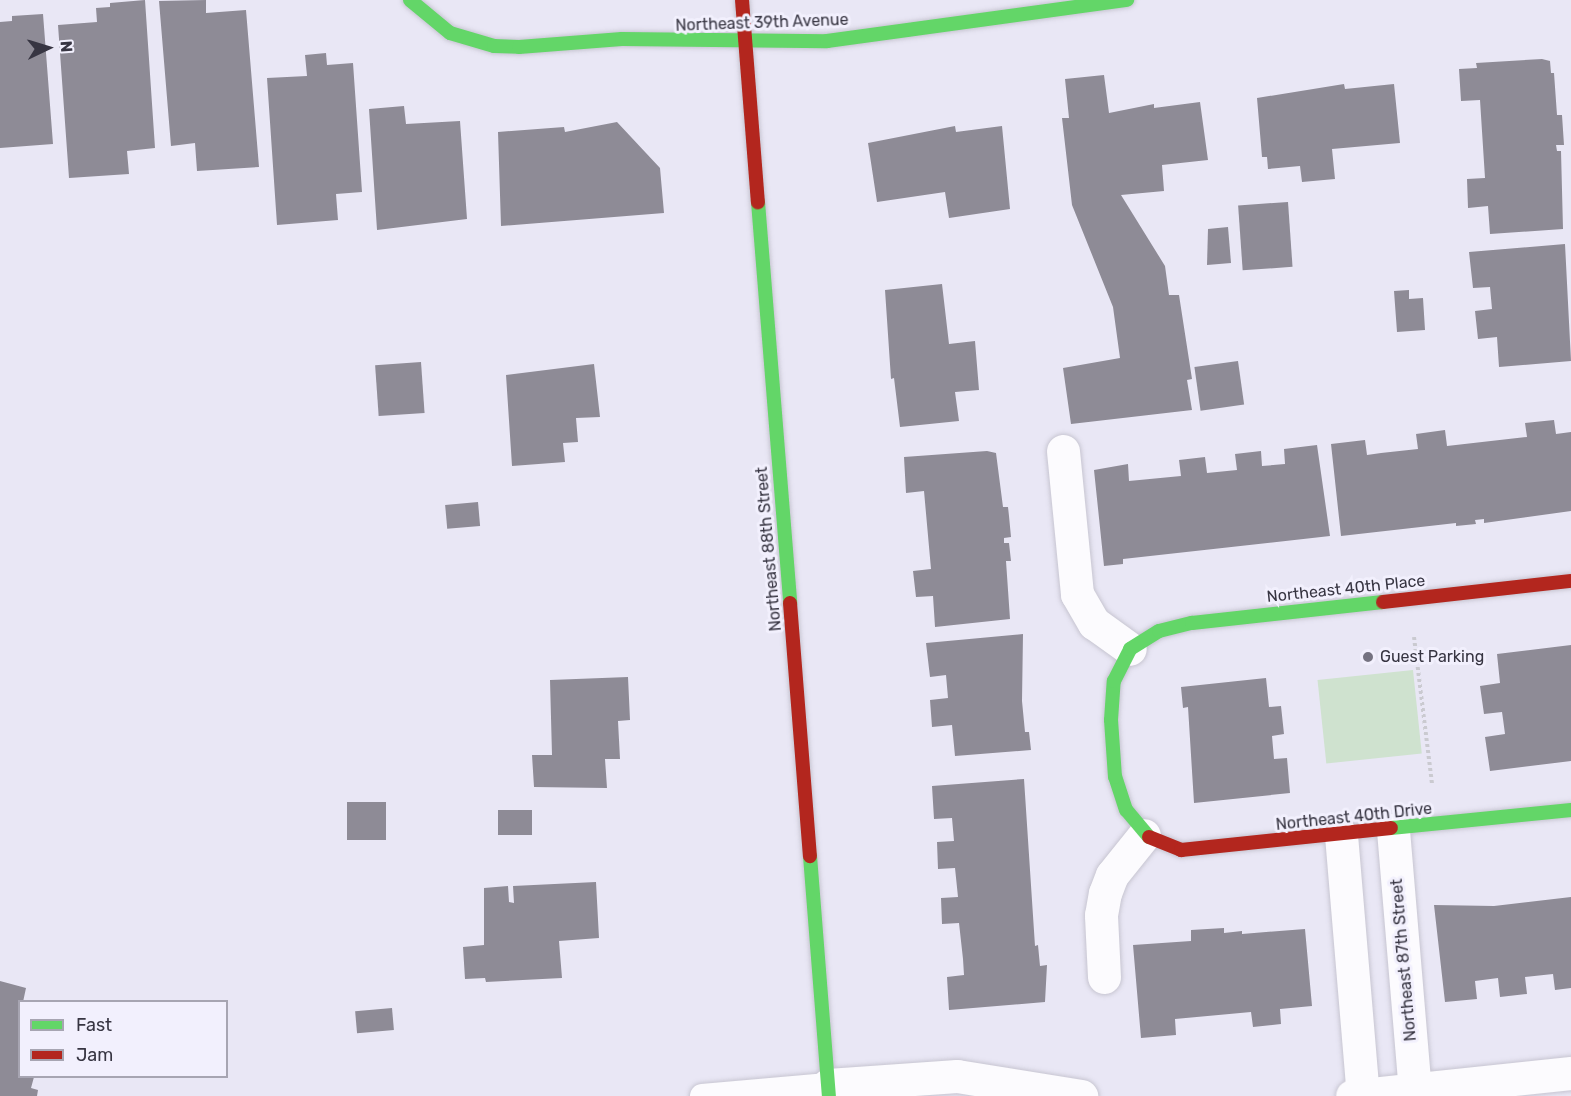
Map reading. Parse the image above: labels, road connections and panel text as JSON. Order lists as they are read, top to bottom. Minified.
{"streets":{"street":["Northeast 39th Avenue","Northeast 88th Street","Northeast 40th Place","Northeast 40th Drive","Northeast 87th Street"]},"crossings":[["Northeast 39th Avenue","Northeast 88th Street"],["Northeast 40th Drive","Northeast 87th Street"]],"places":["Guest Parking"],"legend":["Fast","Jam"],"north":"right"}
